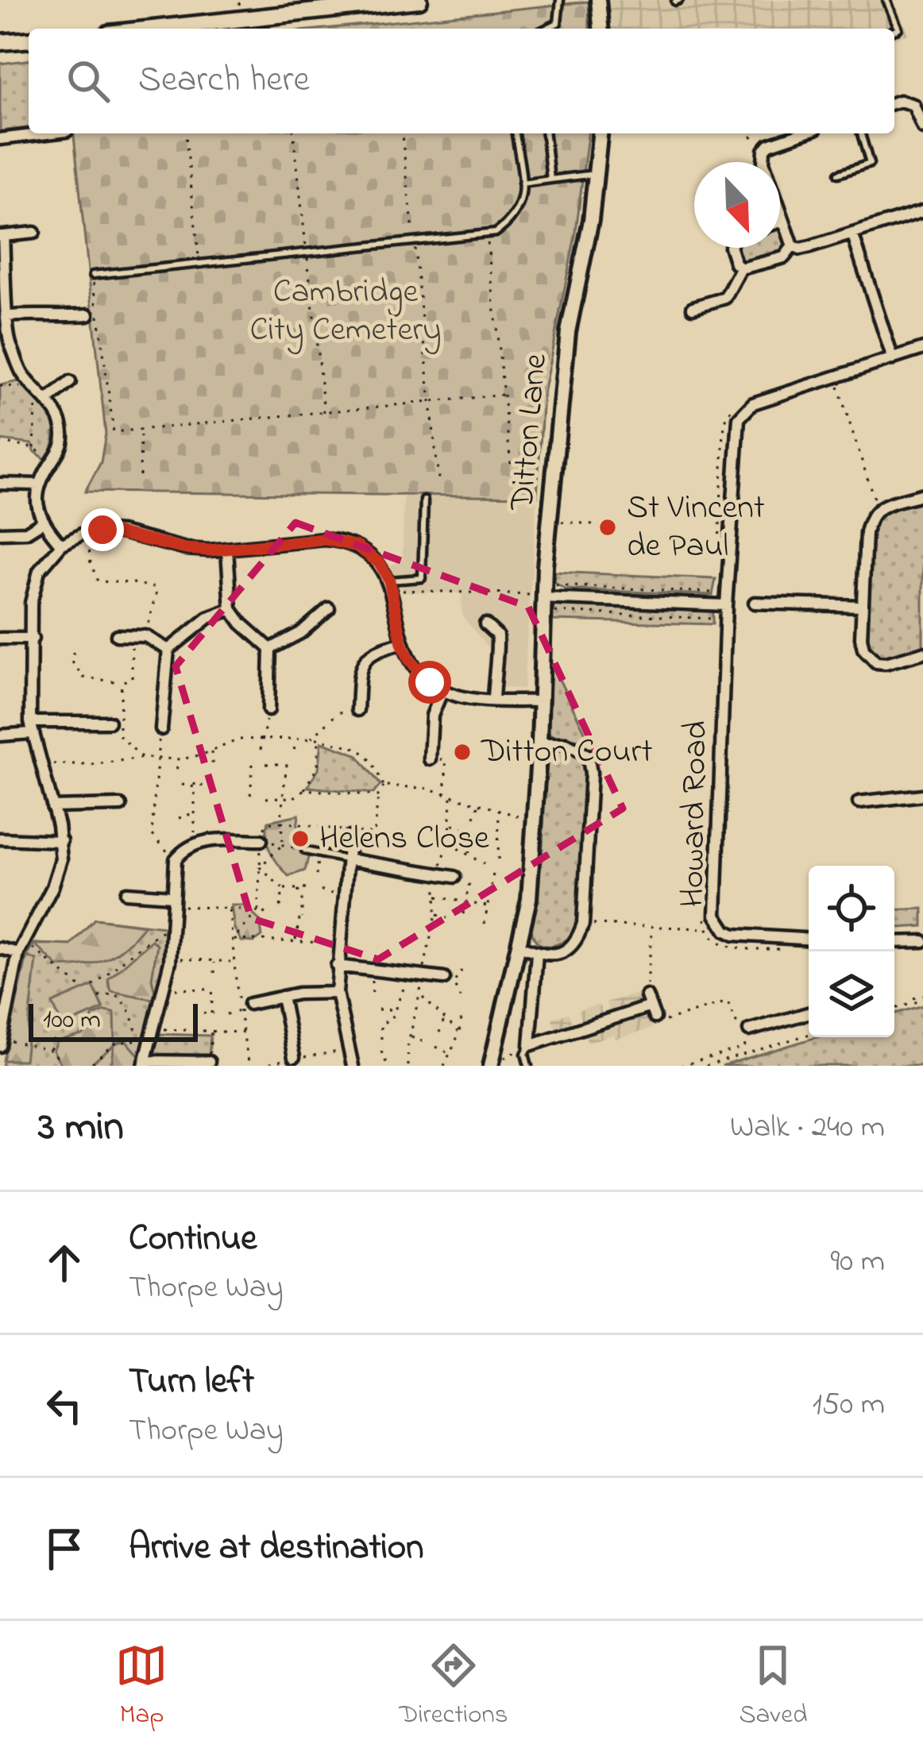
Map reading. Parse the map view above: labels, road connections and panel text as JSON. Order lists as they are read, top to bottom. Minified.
{"streets":{"main road":["Ditton Lane"],"street":["Howard Road"]},"parks":["Cambridge City Cemetery"],"places":["St Vincent de Paul","Ditton Court","Helens Close"],"scale_bar":"100 m","north":"bottom right","page":{"search":"Search here","scale":"100 m","heading":["3 min","Walk · 240 m"],"list":[["Continue","Thorpe Way","90 m"],["Turn left","Thorpe Way","150 m"],"Arrive at destination"],"nav":["Map","Directions","Saved"]}}
